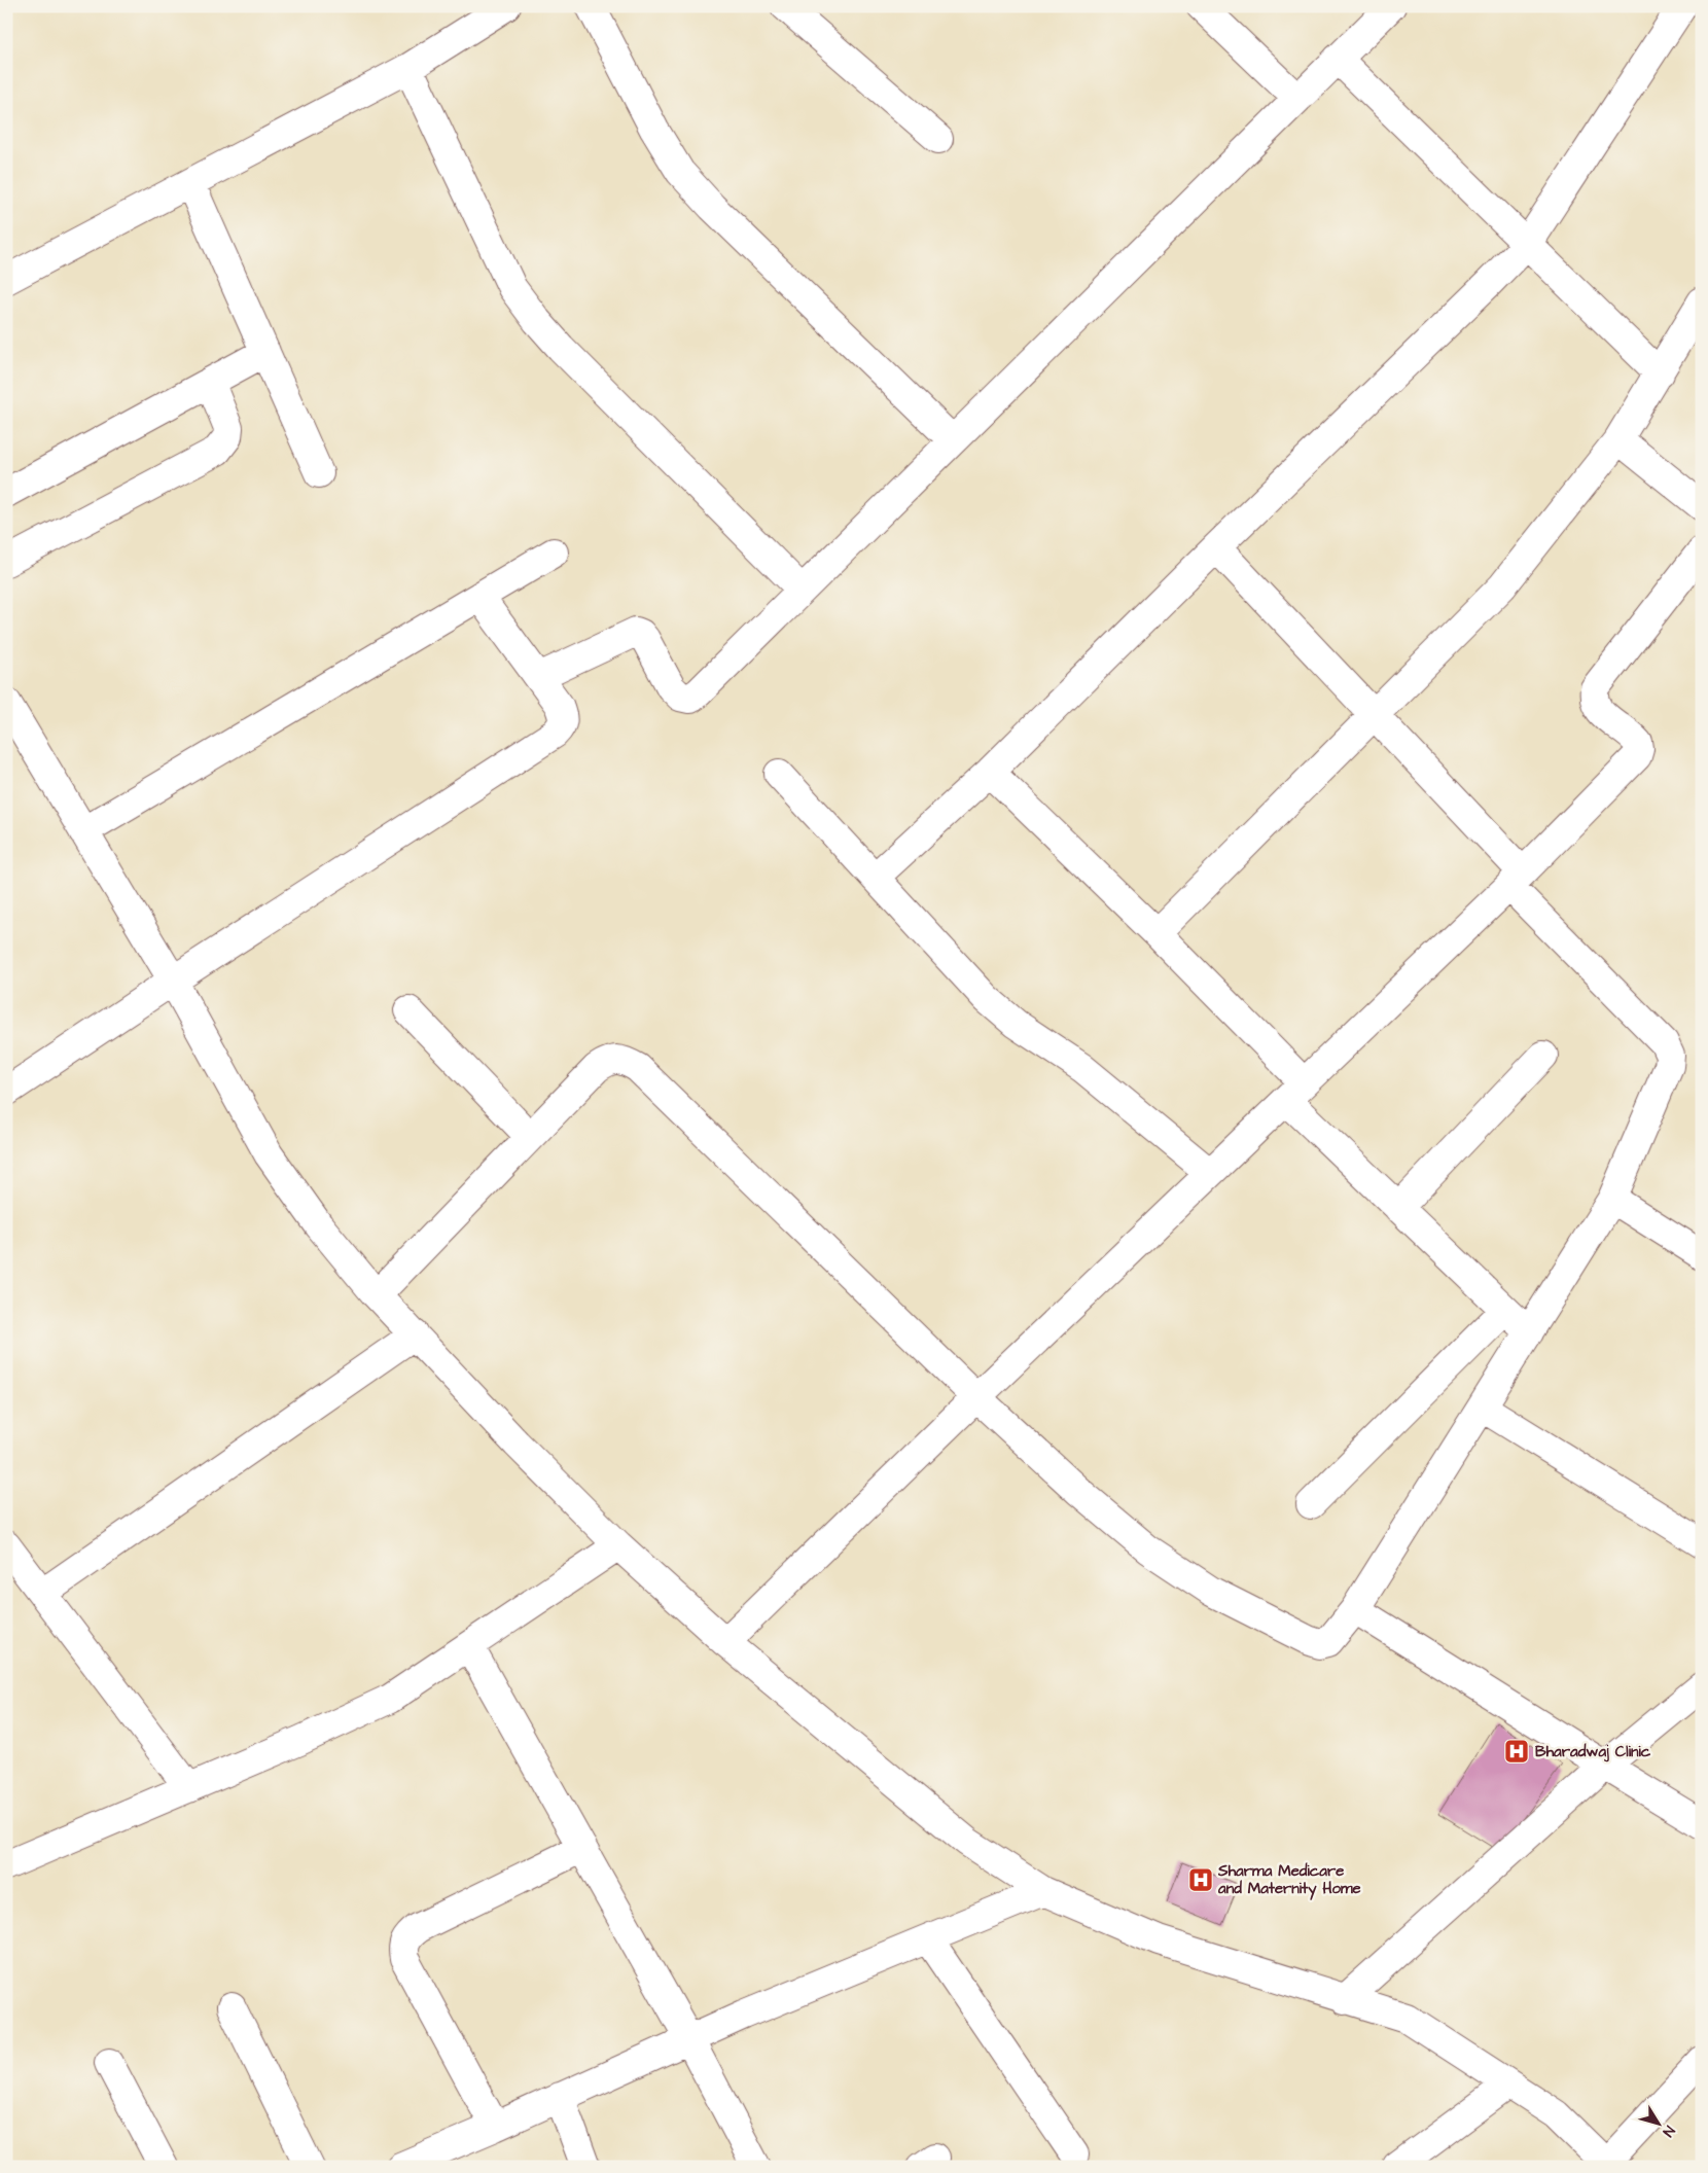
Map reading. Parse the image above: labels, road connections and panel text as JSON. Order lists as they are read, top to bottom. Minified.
{"places":{"hospital":["Bharadwaj Clinic","Sharma Medicare and Maternity Home"]},"north":"bottom right"}
